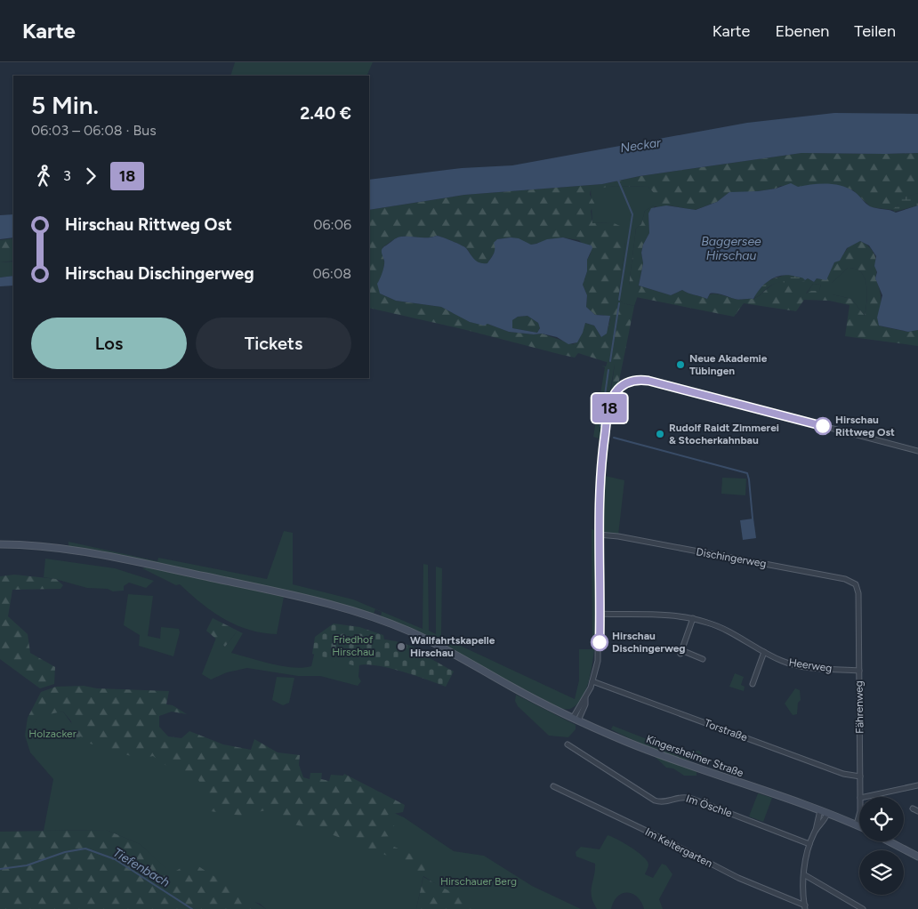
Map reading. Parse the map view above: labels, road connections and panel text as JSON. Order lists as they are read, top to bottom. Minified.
{"streets":{"main road":["Kingersheimer Straße"],"street":["Dischingerweg","Heerweg","Fährenweg","Torstraße","Im Öschle","Im Keltergarten"]},"crossings":[["Dischingerweg","Fährenweg"],["Heerweg","Fährenweg"],["Fährenweg","Torstraße"],["Fährenweg","Kingersheimer Straße"]],"water":["Neckar","Baggersee Hirschau","Tiefenbach"],"parks":["Friedhof Hirschau","Holzacker","Hirschauer Berg"],"places":["Neue Akademie Tübingen","Hirschau Rittweg Ost","Rudolf Raidt Zimmerei & Stocherkahnbau","Hirschau Dischingerweg","Wallfahrtskapelle Hirschau"],"lines":["bus line 18"],"page":{"header":"Karte","nav":["Karte","Ebenen","Teilen"],"on_map":"18","heading":["5 Min.","06:03 – 06:08 · Bus","2.40 €"],"legs":["3","18"],"list":[{"name":"Hirschau Rittweg Ost","value":"06:06"},{"name":"Hirschau Dischingerweg","value":"06:08"}],"buttons":["Los","Tickets"]}}
